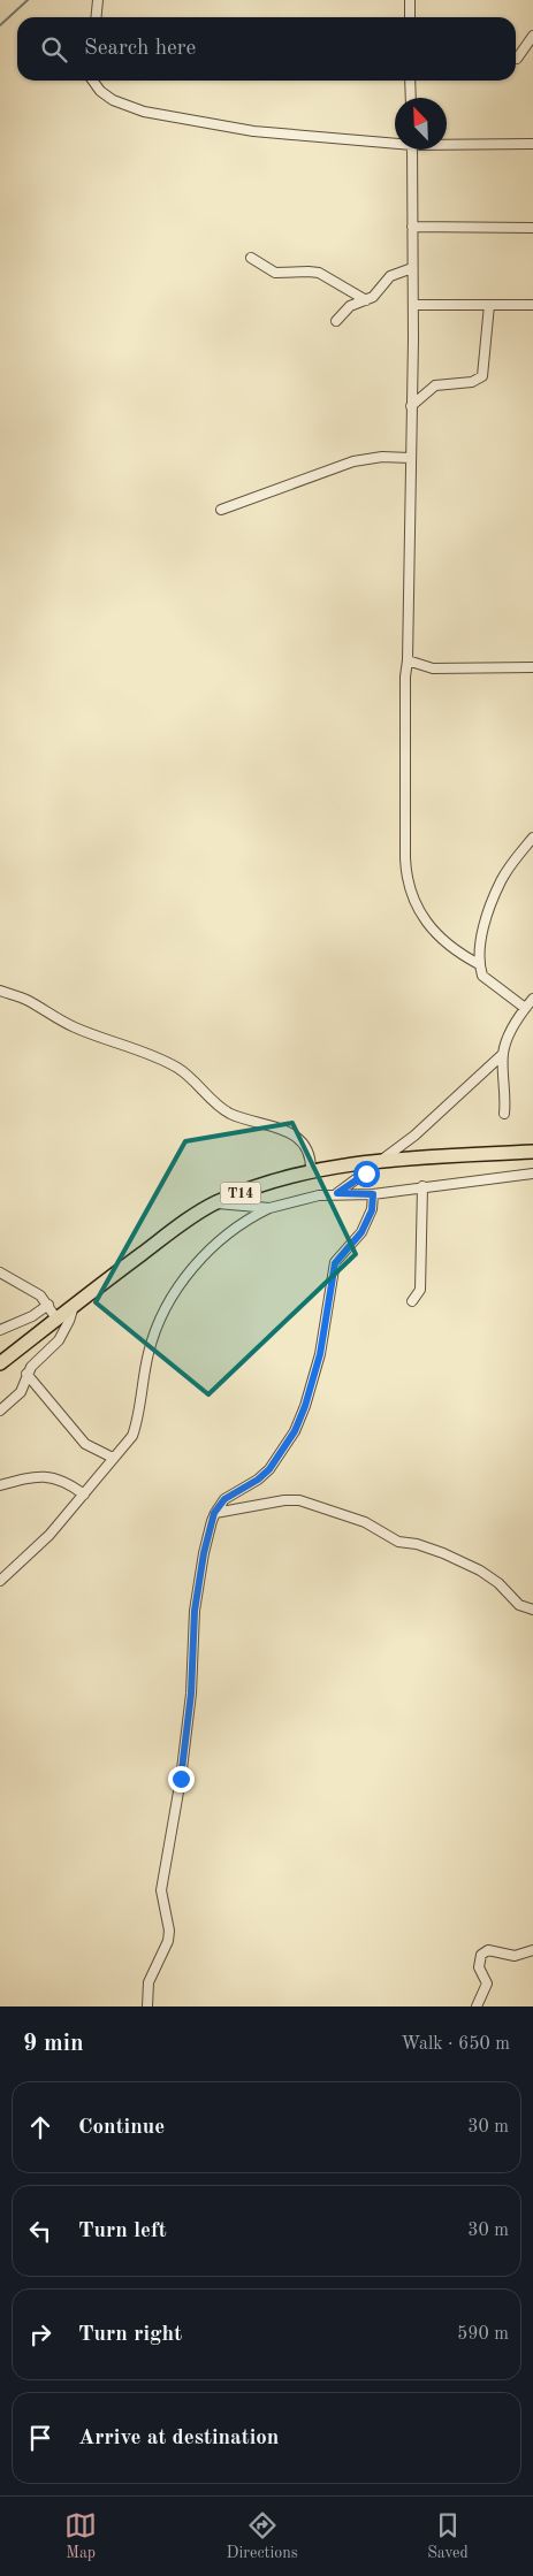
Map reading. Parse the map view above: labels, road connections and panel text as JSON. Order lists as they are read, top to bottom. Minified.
{"streets":{"highway":["T14"]},"north":"top left","page":{"search":"Search here","heading":["9 min","Walk · 650 m"],"list":[["Continue","30 m"],["Turn left","30 m"],["Turn right","590 m"],"Arrive at destination"],"nav":["Map","Directions","Saved"]}}
